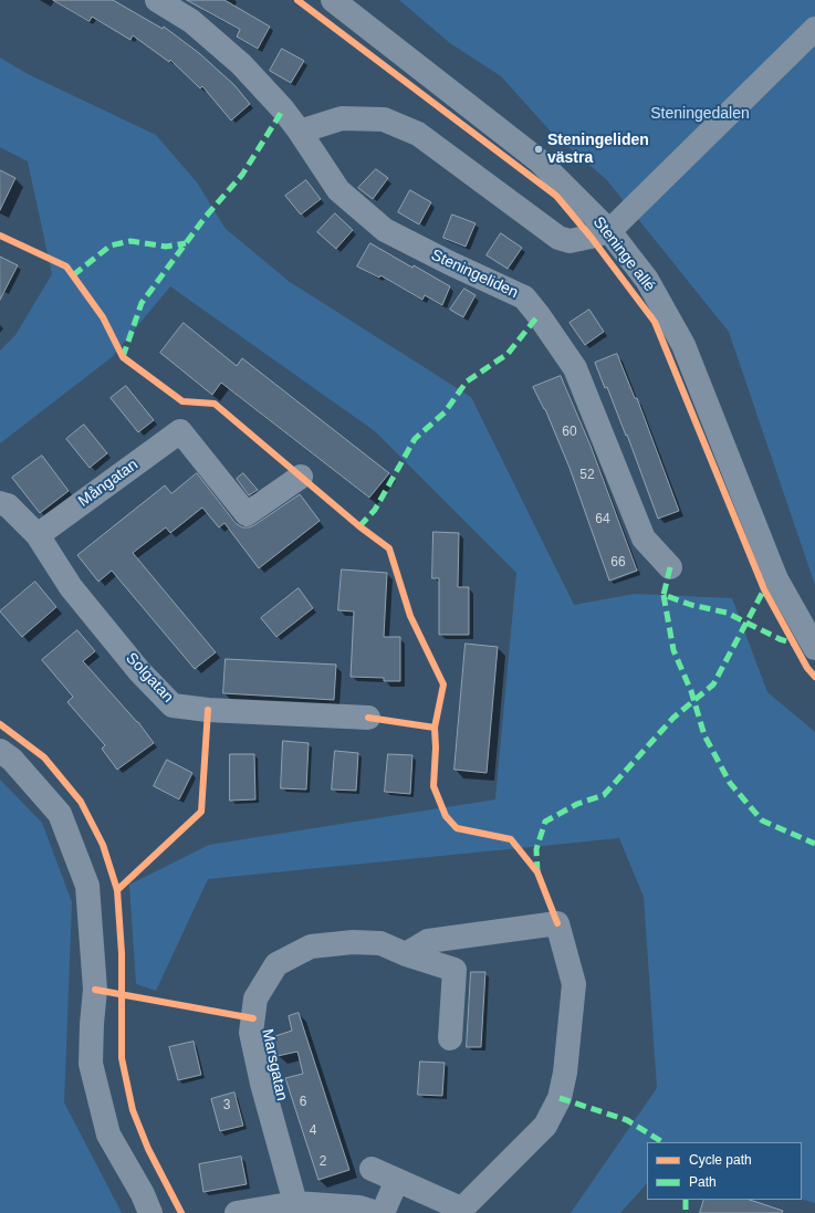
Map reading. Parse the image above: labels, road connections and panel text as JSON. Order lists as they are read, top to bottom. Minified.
{"streets":{"street":["Steninge allé","Steningeliden","Mångatan","Solgatan","Marsgatan"]},"crossings":[["Mångatan","Solgatan"]],"parks":["Steningedalen"],"places":["Steningeliden västra"],"house_numbers":["60","52","64","66","6","3","4","2"],"legend":["Cycle path","Path"]}
